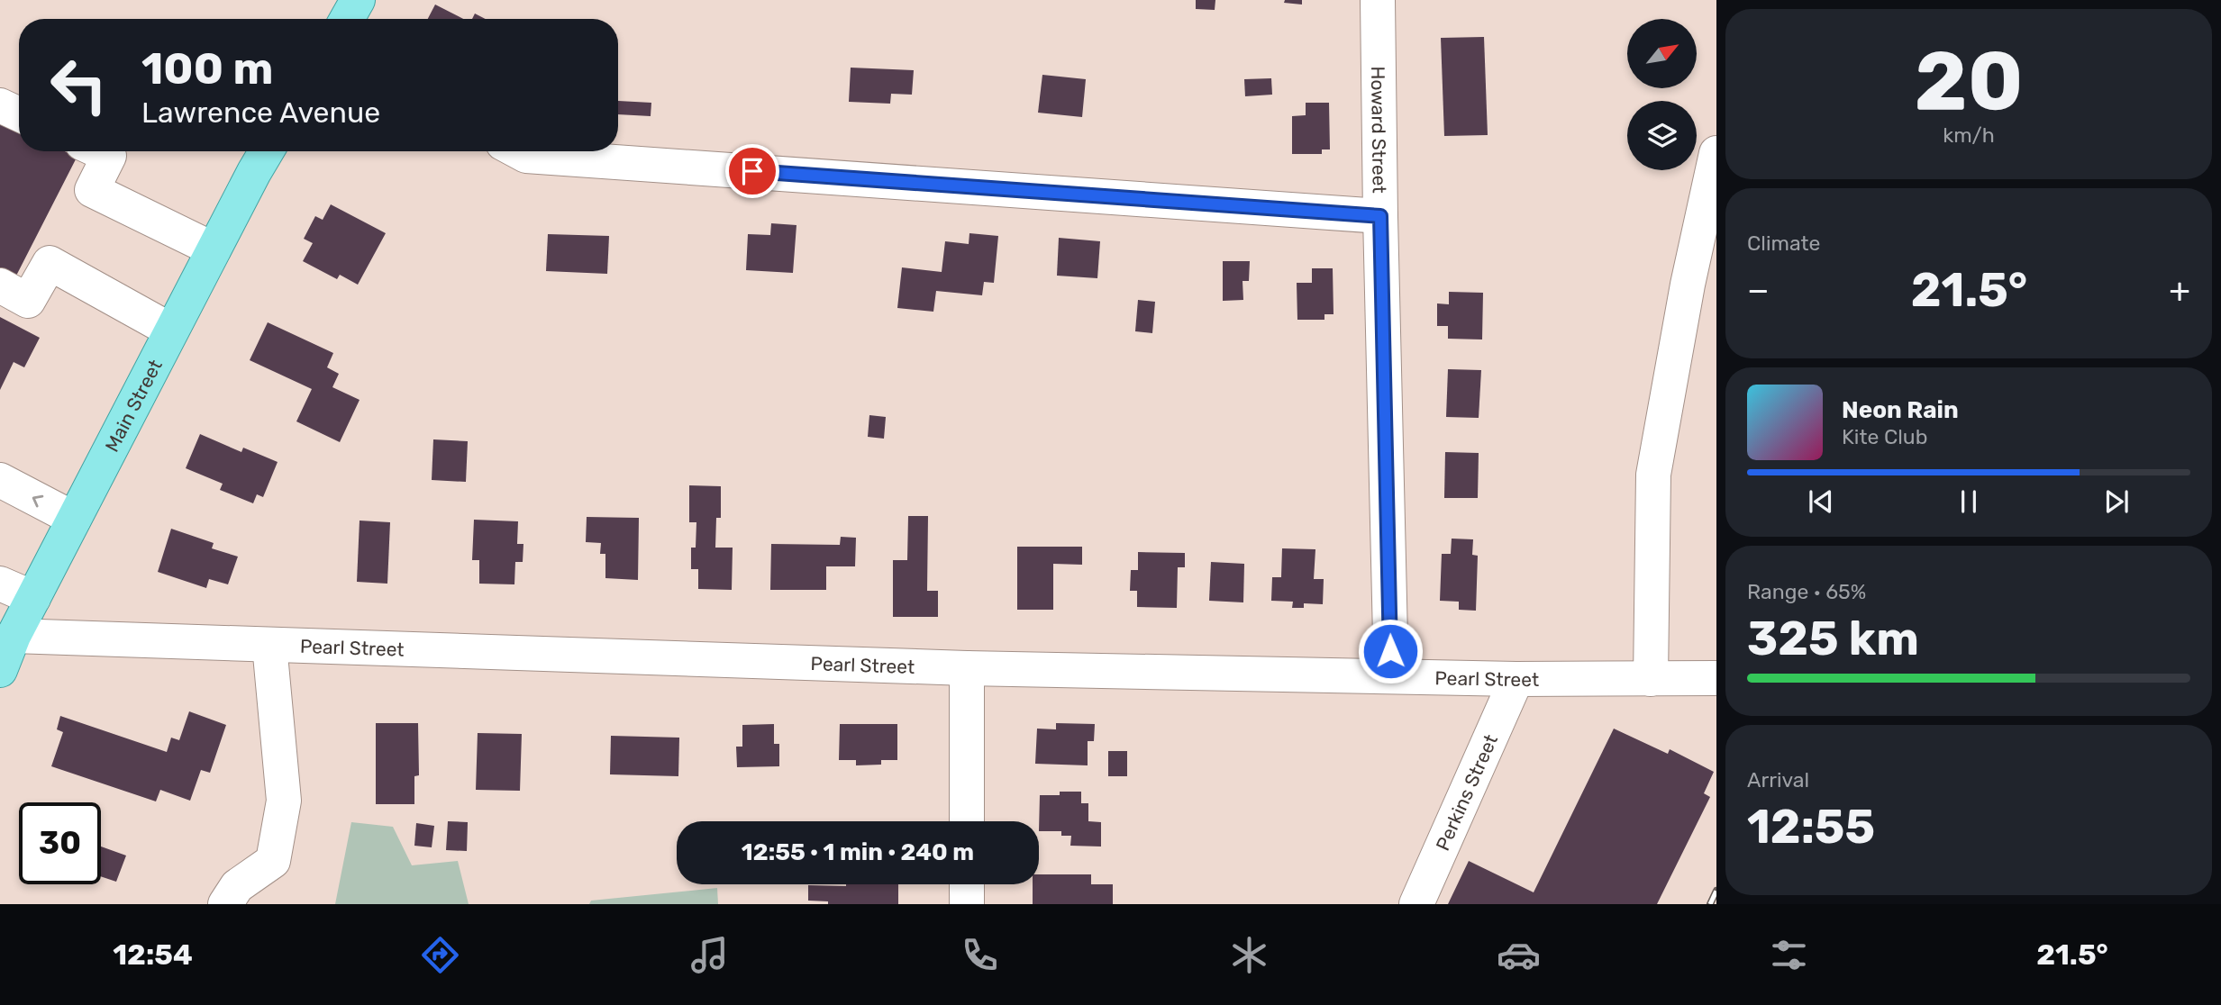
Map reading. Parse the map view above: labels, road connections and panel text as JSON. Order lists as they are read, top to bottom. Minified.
{"streets":{"main road":["Main Street"],"street":["Howard Street","Pearl Street","Perkins Street"]},"crossings":[["Howard Street","Pearl Street"],["Main Street","Pearl Street"],["Pearl Street","Perkins Street"]],"north":"top right","page":{"tile":[["20","km/h"],"Climate",["Range · 65%","325 km"],["Arrival","12:55"]],"turn":["100 m","Lawrence Avenue"],"heat":["−","21.5°","+"],"song":["Neon Rain","Kite Club"],"limit":"30","trip":"12:55 · 1 min · 240 m","tabs":["12:54","21.5°"]}}
